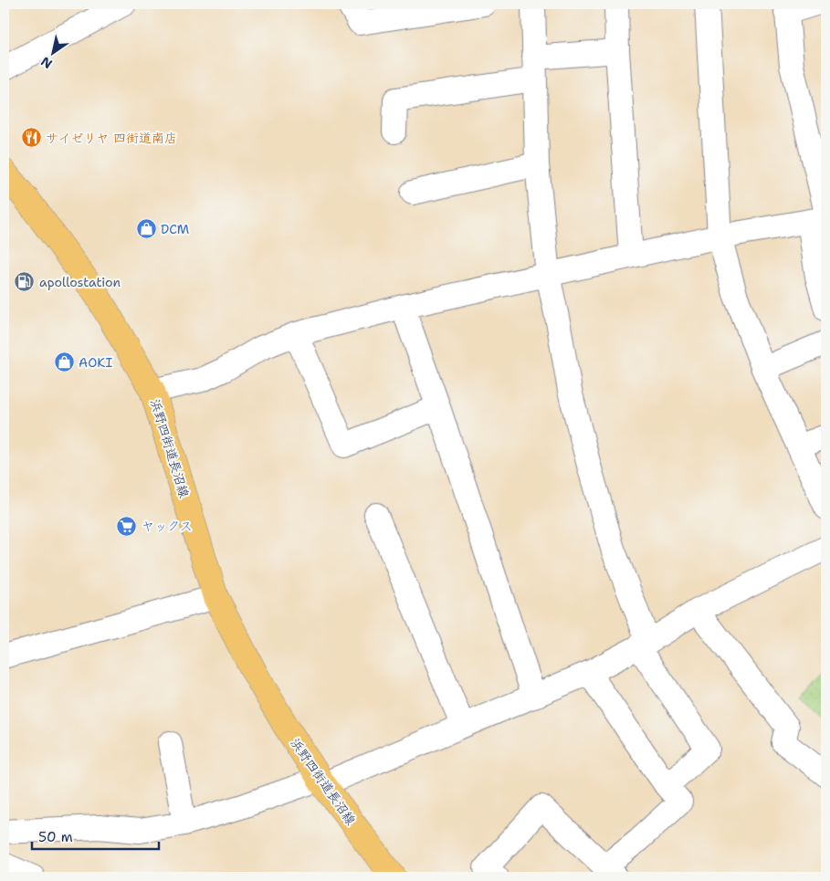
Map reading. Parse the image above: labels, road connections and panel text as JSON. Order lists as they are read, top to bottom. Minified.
{"streets":{"main road":["浜野四街道長沼線"]},"places":{"restaurant":["サイゼリヤ 四街道南店"],"shop":["DCM","AOKI"],"fuel station":["apollostation"],"supermarket":["ヤックス"]},"scale_bar":"50 m","north":"bottom left"}
